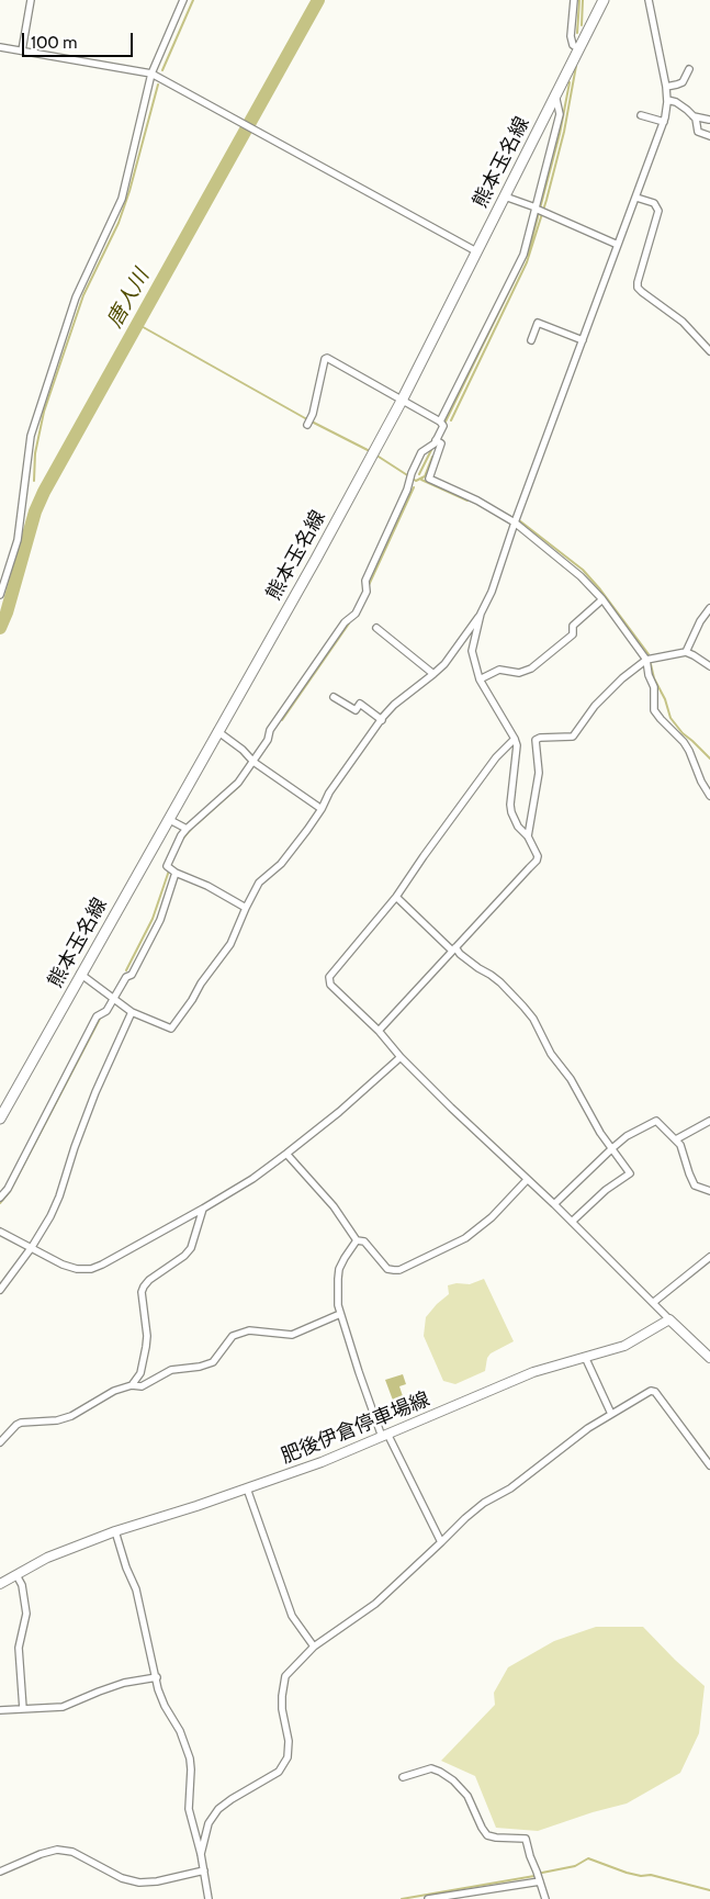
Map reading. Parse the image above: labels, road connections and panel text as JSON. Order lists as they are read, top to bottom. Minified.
{"streets":{"main road":["熊本玉名線","肥後伊倉停車場線"]},"water":["唐人川"],"scale_bar":"100 m"}
